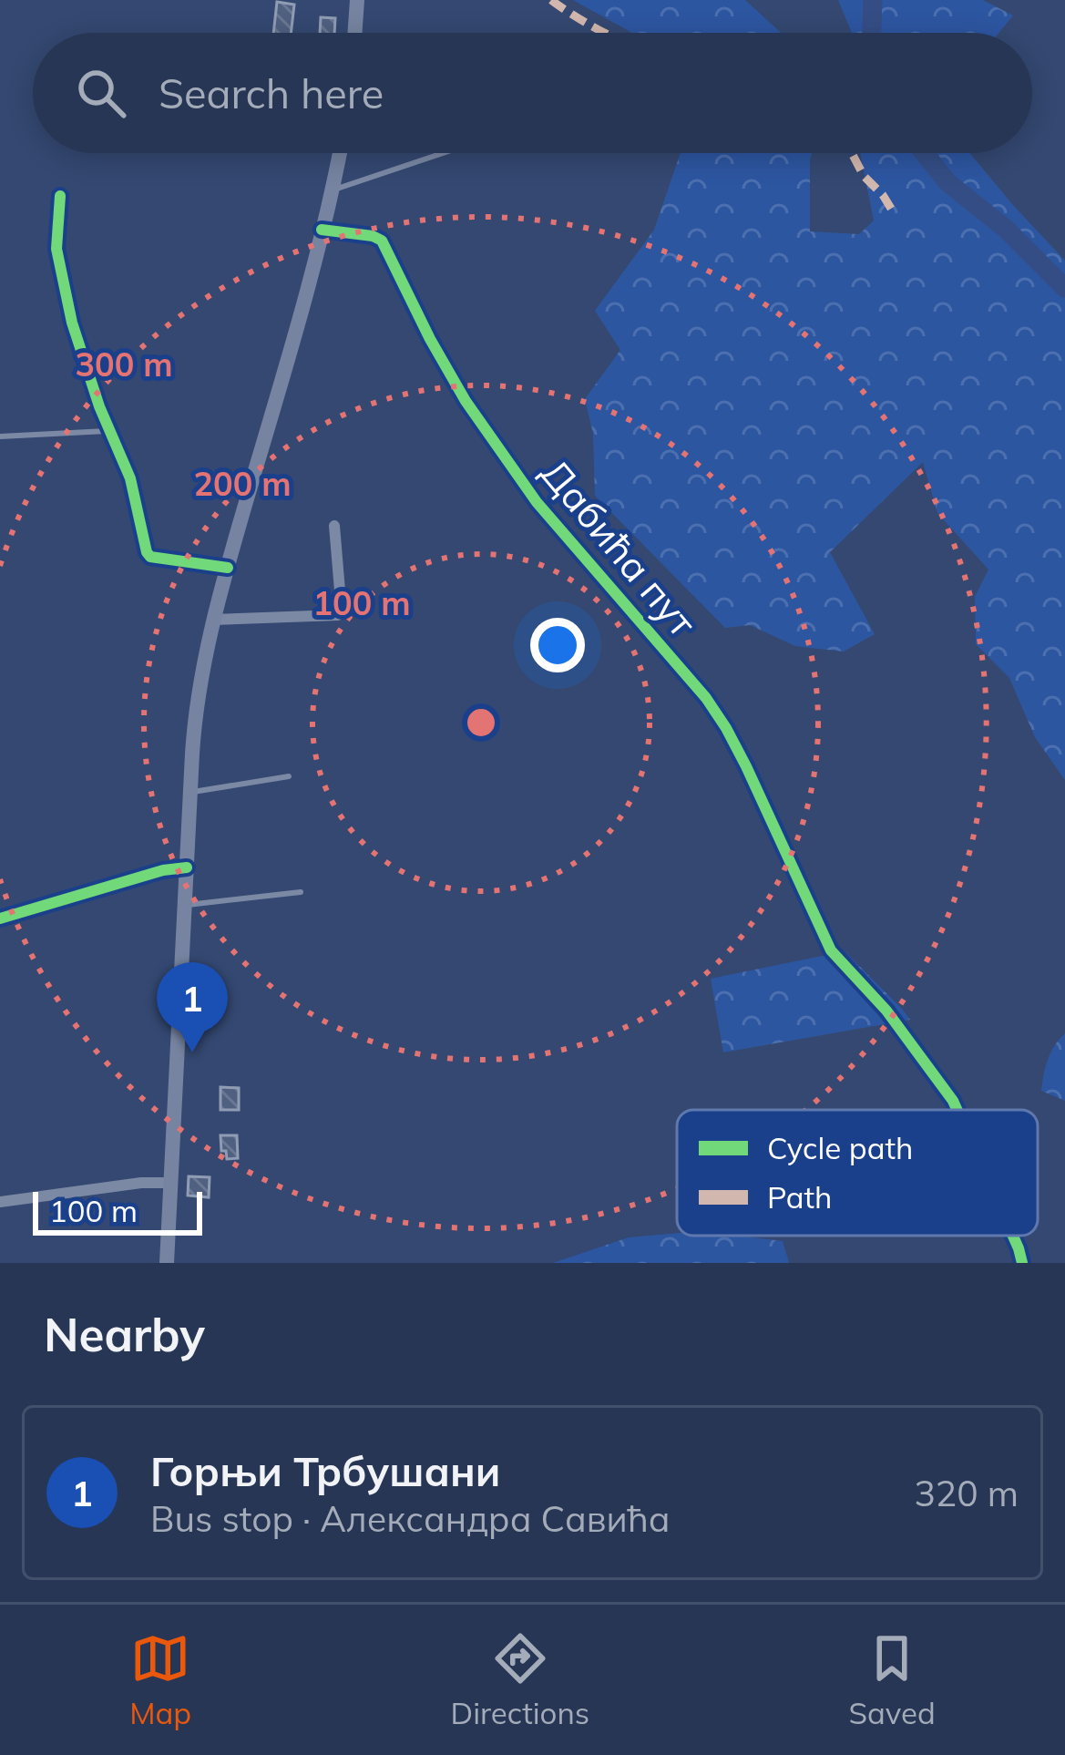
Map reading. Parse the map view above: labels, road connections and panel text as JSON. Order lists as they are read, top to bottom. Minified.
{"streets":{"street":["Дабића пут"]},"legend":["Cycle path","Path"],"scale_bar":"100 m","page":{"search":"Search here","pins":"1","scale":"100 m","heading":"Nearby","list":[{"mark":"1","name":"Горњи Трбушани","note":"Bus stop · Александра Савића","value":"320 m"}],"nav":["Map","Directions","Saved"]},"rings":["300 m","200 m","100 m"]}
